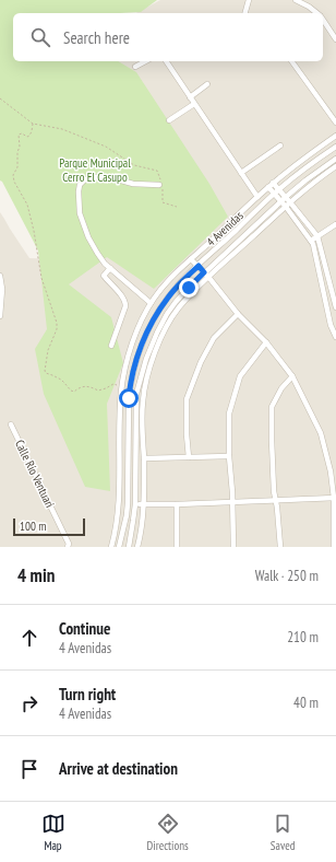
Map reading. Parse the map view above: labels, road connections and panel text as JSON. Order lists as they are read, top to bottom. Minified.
{"streets":{"street":["4 Avenidas","Calle Río Ventuari"]},"parks":["Parque Municipal Cerro El Casupo"],"scale_bar":"100 m","page":{"search":"Search here","scale":"100 m","heading":["4 min","Walk · 250 m"],"list":[["Continue","4 Avenidas","210 m"],["Turn right","4 Avenidas","40 m"],"Arrive at destination"],"nav":["Map","Directions","Saved"]}}
